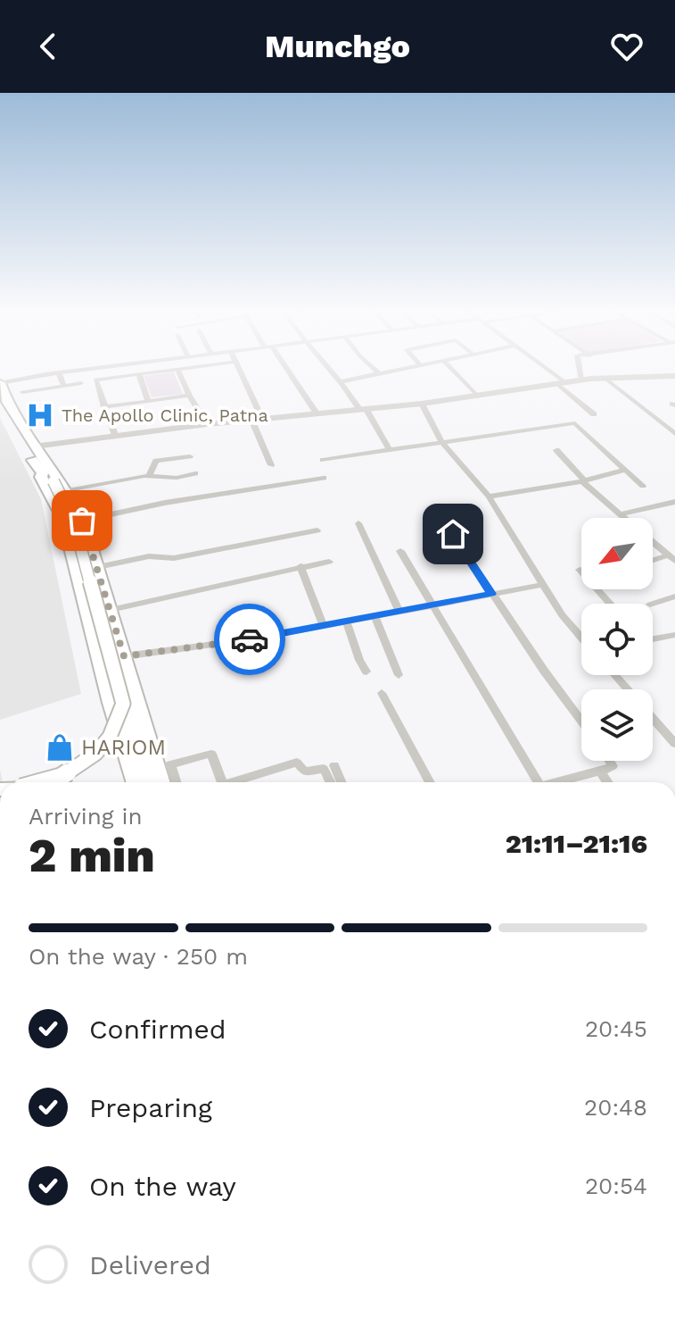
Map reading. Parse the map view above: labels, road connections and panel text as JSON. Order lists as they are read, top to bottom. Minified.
{"places":{"hospital":["The Apollo Clinic, Patna"],"shop":["HARIOM"]},"north":"bottom left","page":{"header":"Munchgo","heading":["2 min","Arriving in","21:11–21:16"],"bar":"On the way · 250 m","list":[["Confirmed","20:45"],["Preparing","20:48"],["On the way","20:54"],"Delivered"]}}
